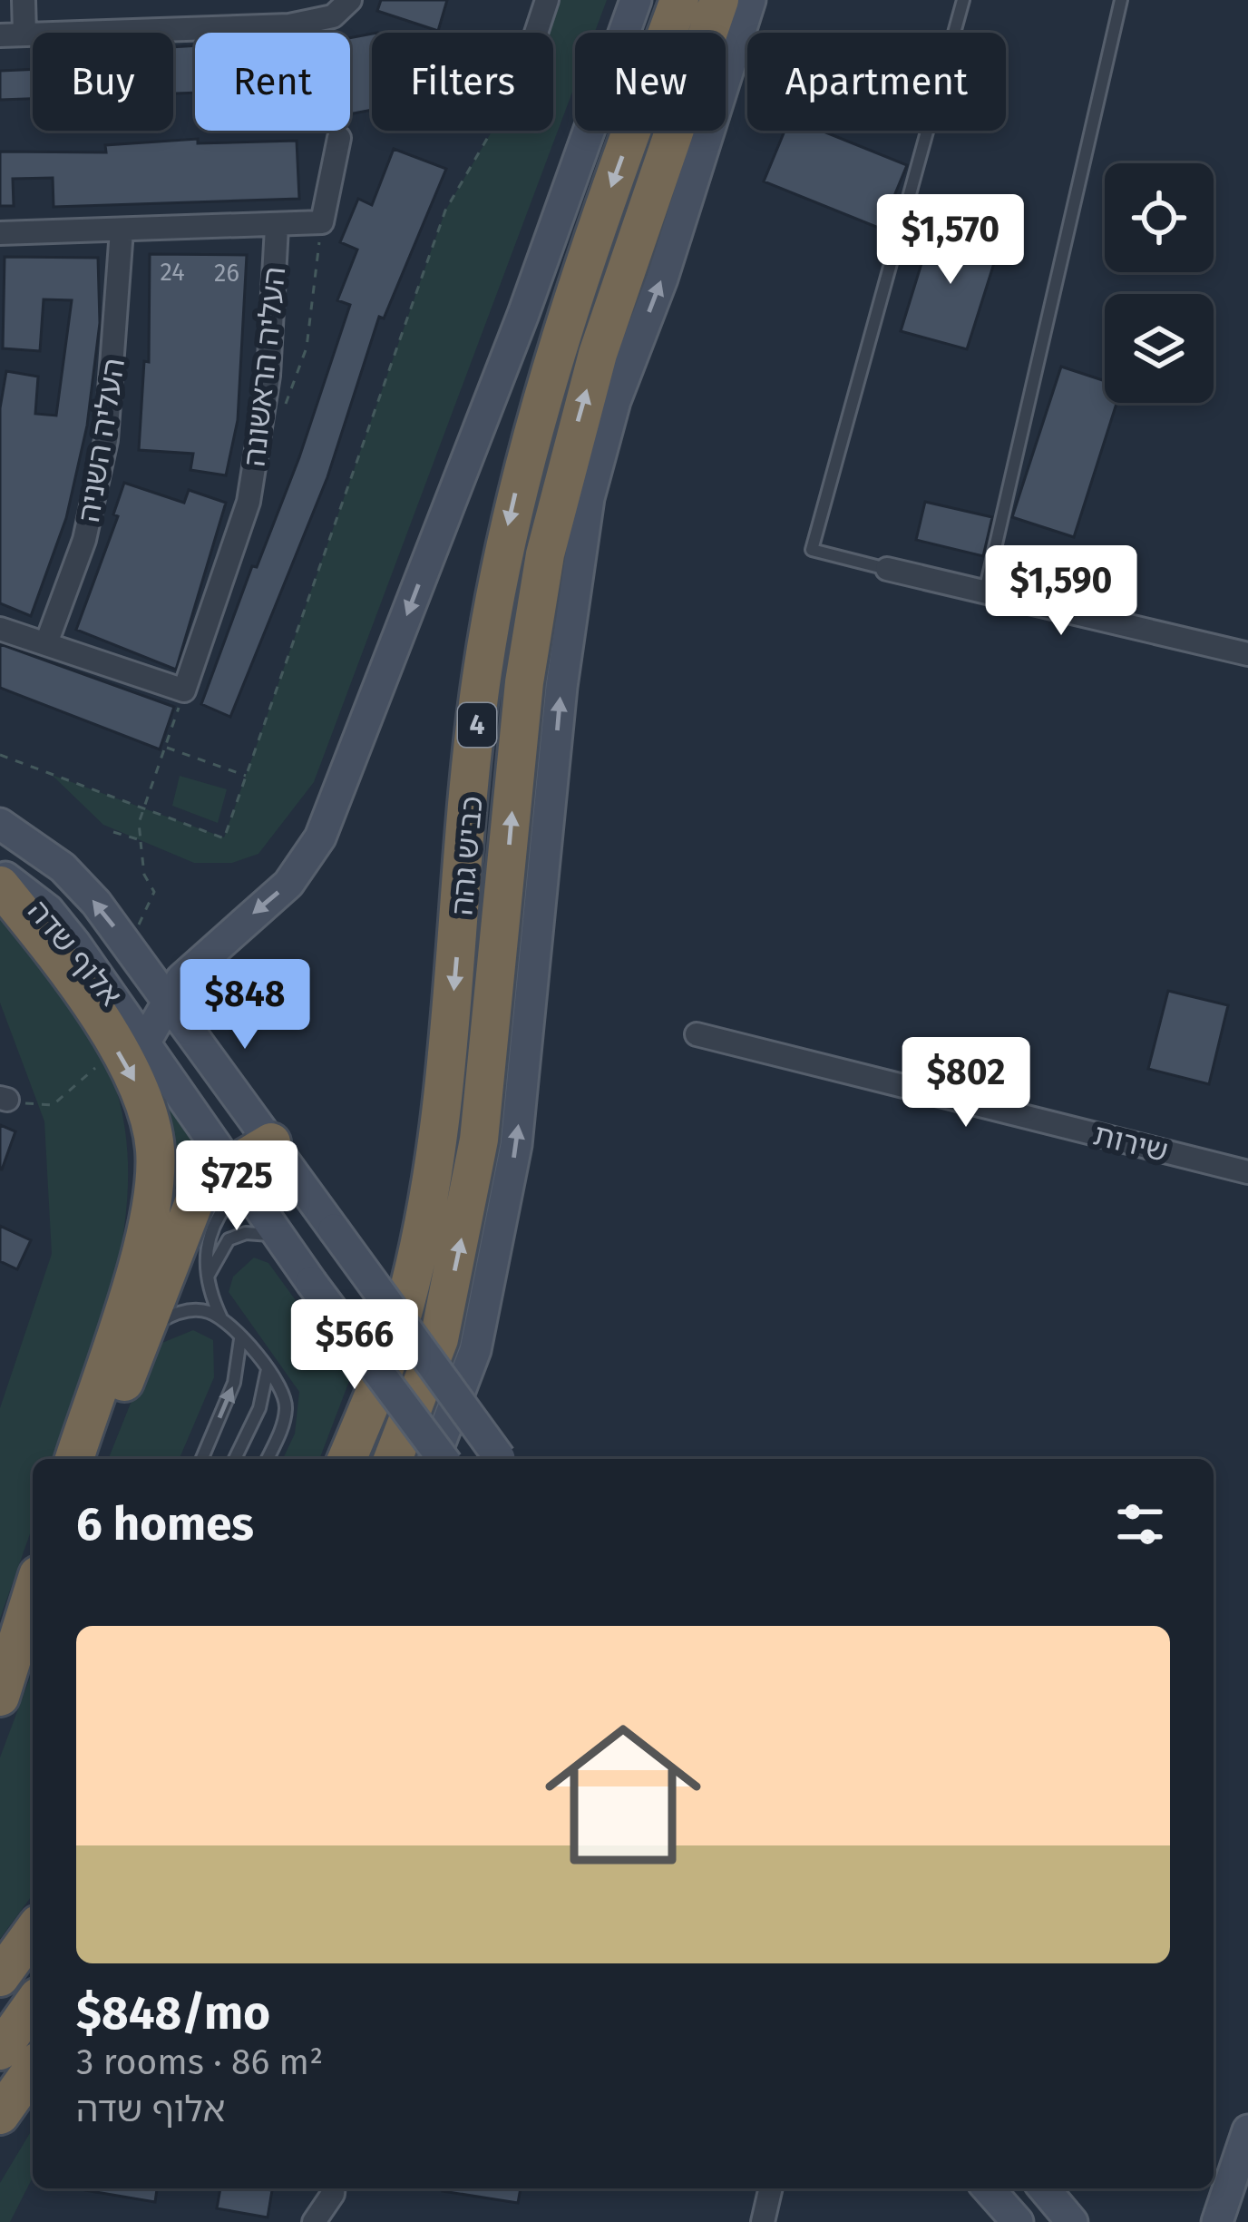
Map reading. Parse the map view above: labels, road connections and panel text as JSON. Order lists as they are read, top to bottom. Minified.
{"streets":{"highway":["4","כביש גהה"],"main road":["אלוף שדה"],"street":["העליה הראשונה","העליה השניה","שירות"]},"house_numbers":["24","26"],"page":{"chip":["Buy","Rent","Filters","New","Apartment"],"price":["$1,570","$1,590","$848","$802","$725","$566"],"heading":"6 homes","list":[{"name":"$848/mo","note":"3 rooms · 86 m² · אלוף שדה"}]}}
